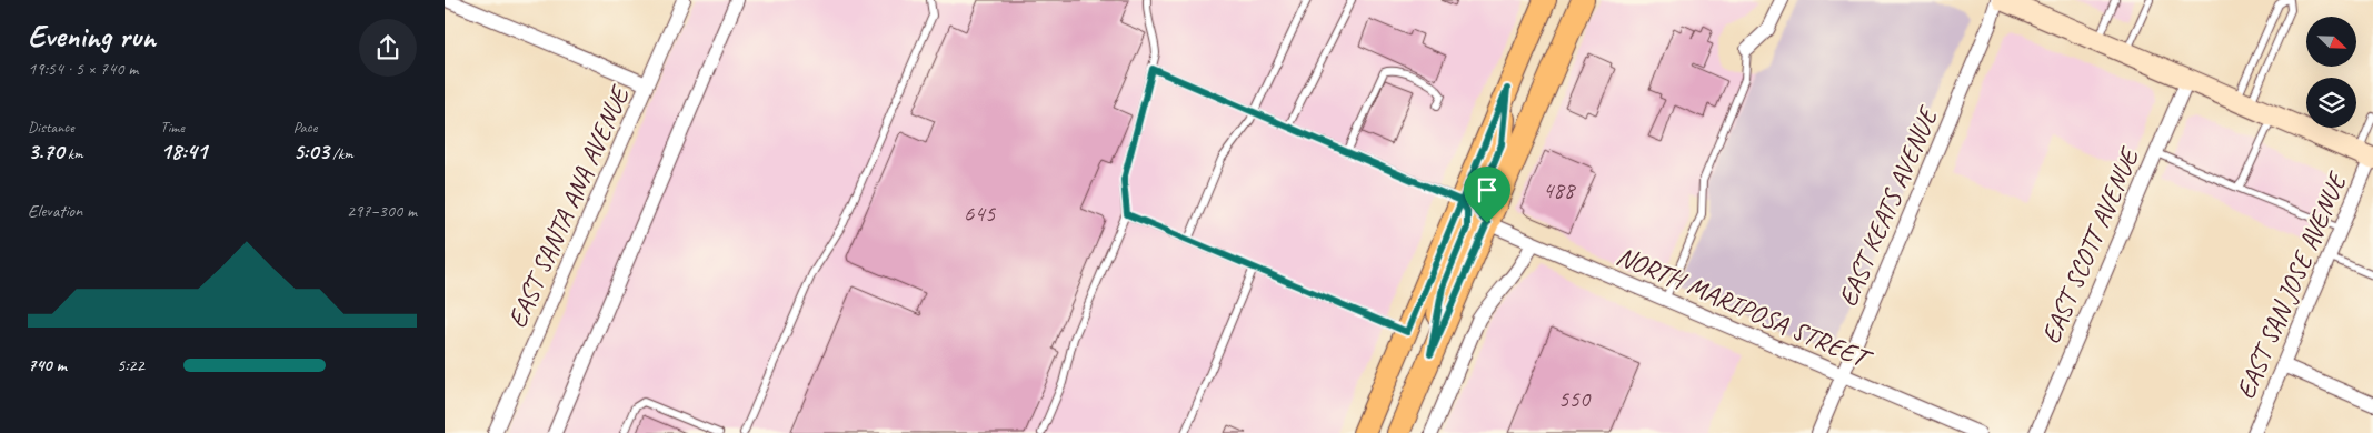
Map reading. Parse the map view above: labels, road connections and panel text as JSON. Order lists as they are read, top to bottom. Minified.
{"streets":{"street":["EAST SANTA ANA AVENUE","EAST KEATS AVENUE","EAST SCOTT AVENUE","EAST SAN JOSE AVENUE","NORTH MARIPOSA STREET"]},"crossings":[["EAST KEATS AVENUE","NORTH MARIPOSA STREET"]],"house_numbers":["488","645","550"],"north":"bottom right","page":{"heading":["Evening run","19:54 · 5 × 740 m"],"stats":[["Distance","3.70 km"],["Time","18:41"],["Pace","5:03 /km"]],"chart":["Elevation","297–300 m"],"list":[{"name":"740 m","note":"5:22"}]}}
